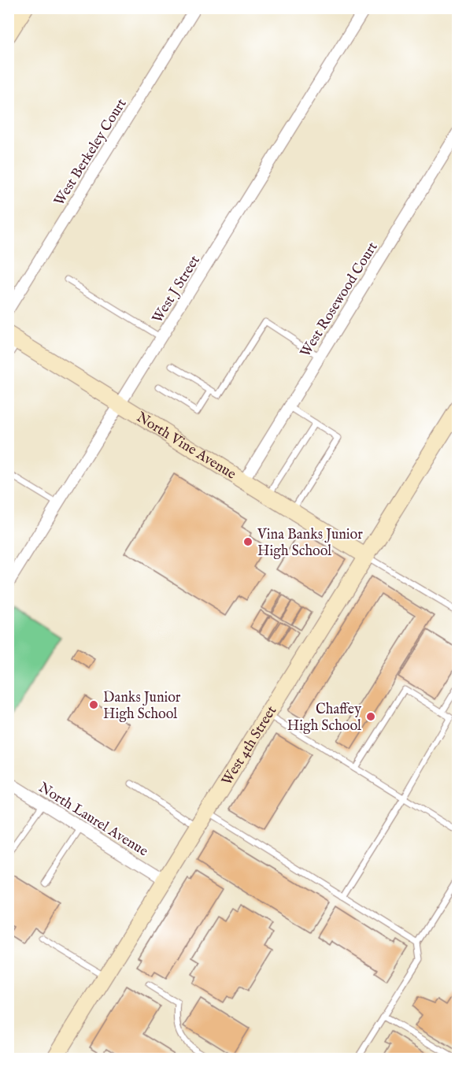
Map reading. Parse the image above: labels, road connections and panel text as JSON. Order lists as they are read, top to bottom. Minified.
{"streets":{"main road":["North Vine Avenue","West 4th Street"],"street":["West Berkeley Court","West J Street","West Rosewood Court","North Laurel Avenue"]},"crossings":[["West J Street","North Vine Avenue"],["West Rosewood Court","North Vine Avenue"],["North Vine Avenue","West 4th Street"],["West 4th Street","North Laurel Avenue"]],"places":["Vina Banks Junior High School","Danks Junior High School","Chaffey High School"]}
